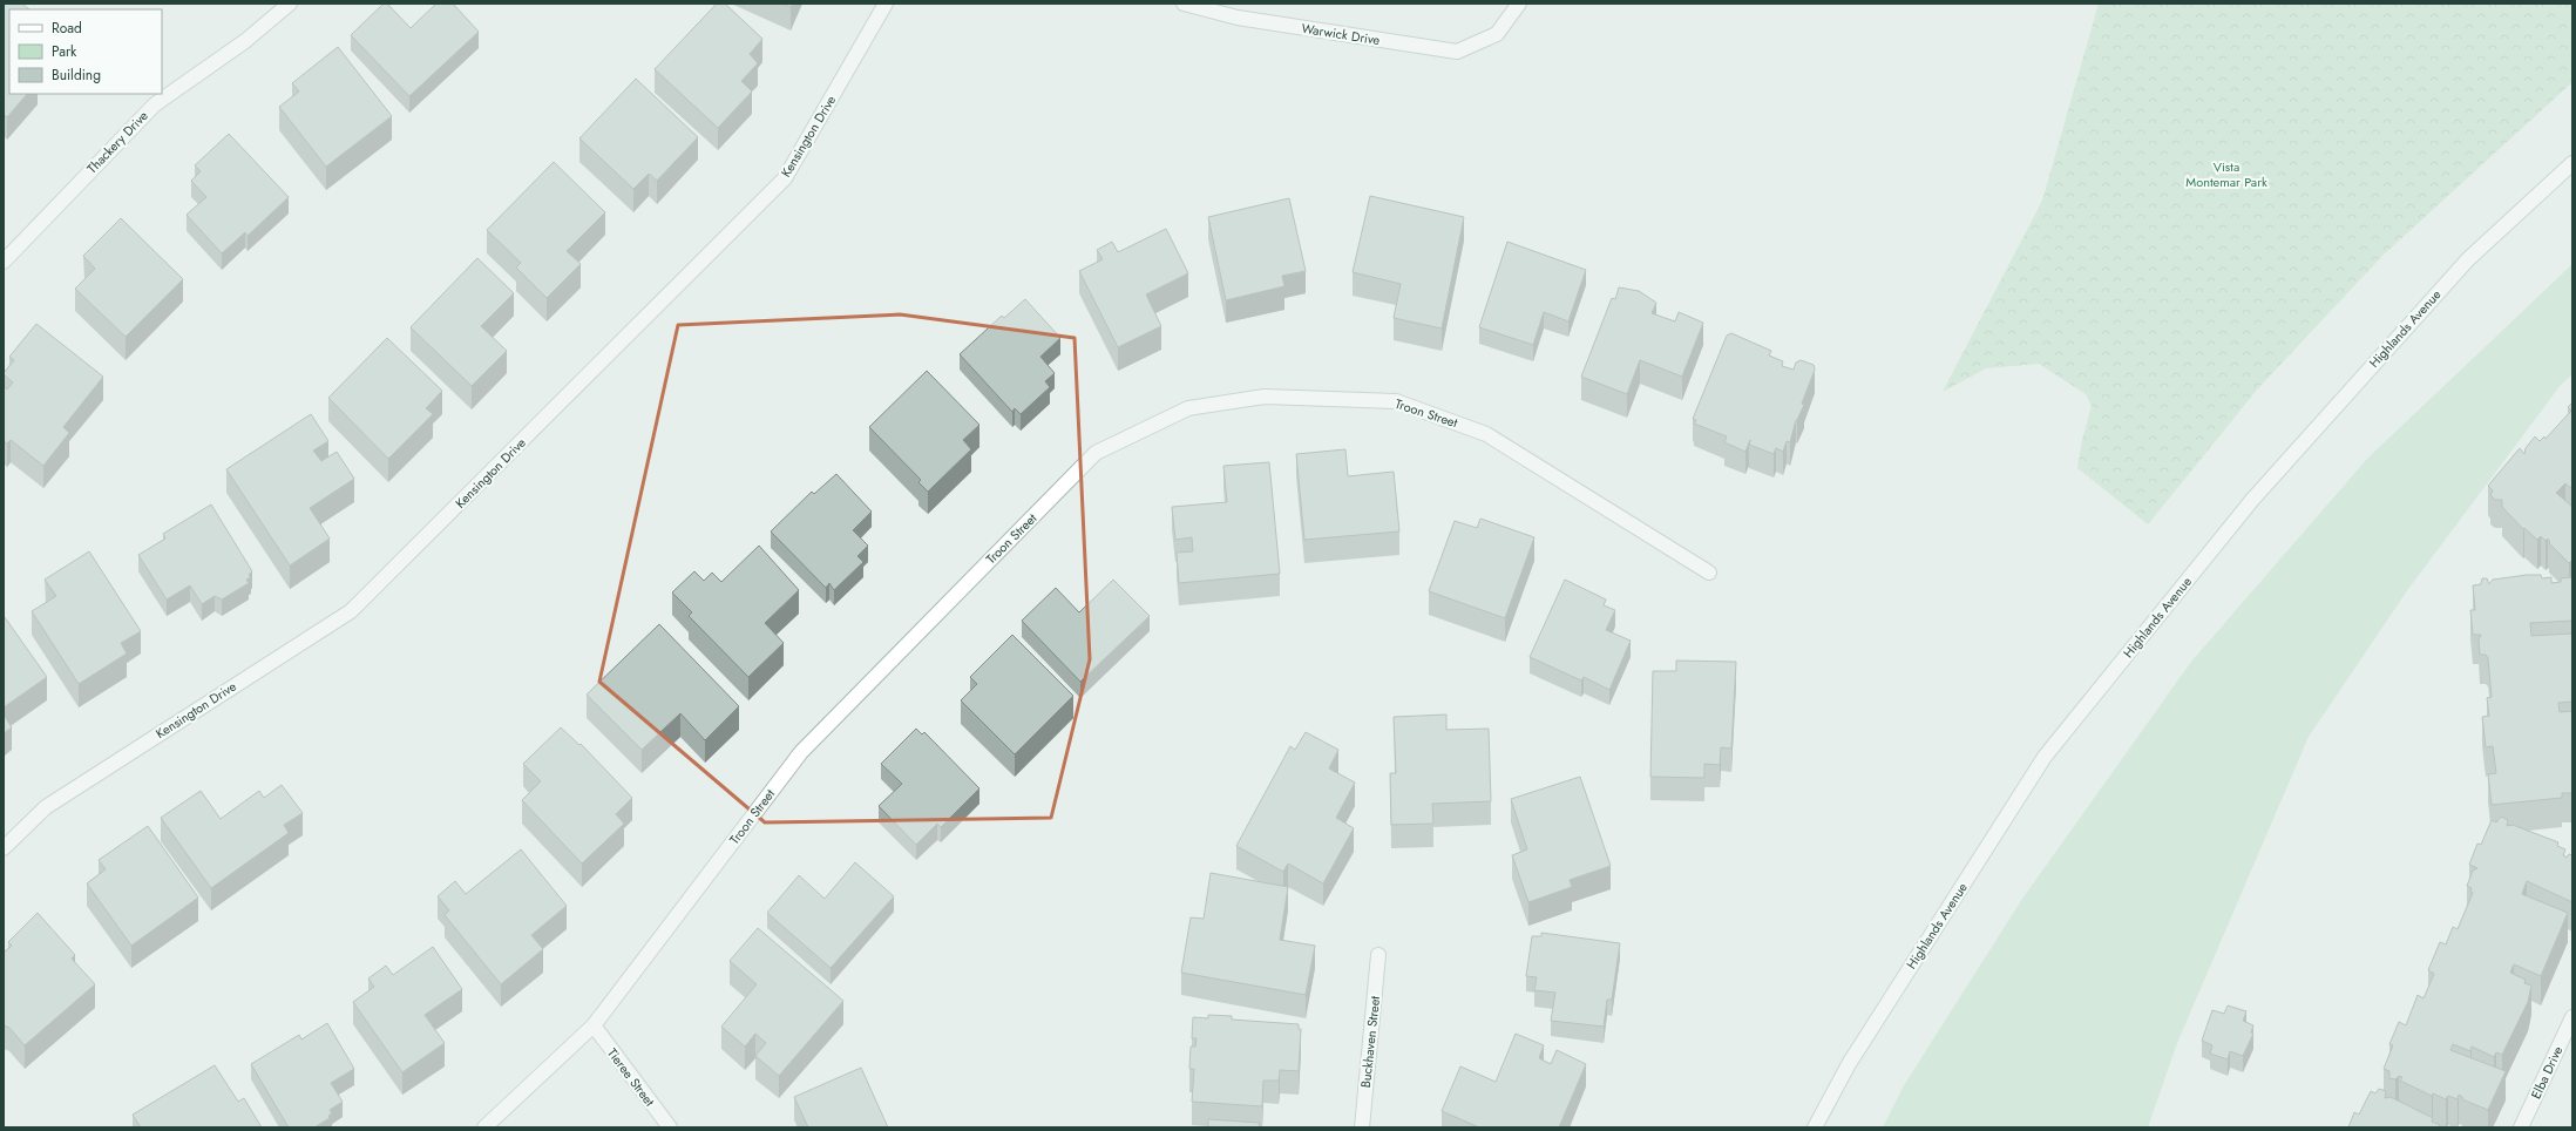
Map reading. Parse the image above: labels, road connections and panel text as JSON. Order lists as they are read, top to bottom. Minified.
{"streets":{"street":["Warwick Drive","Kensington Drive","Thackery Drive","Highlands Avenue","Troon Street","Buckhaven Street","Elba Drive","Tieree Street"]},"crossings":[["Troon Street","Tieree Street"]],"parks":["Vista Montemar Park"],"legend":["Road","Park","Building"]}
